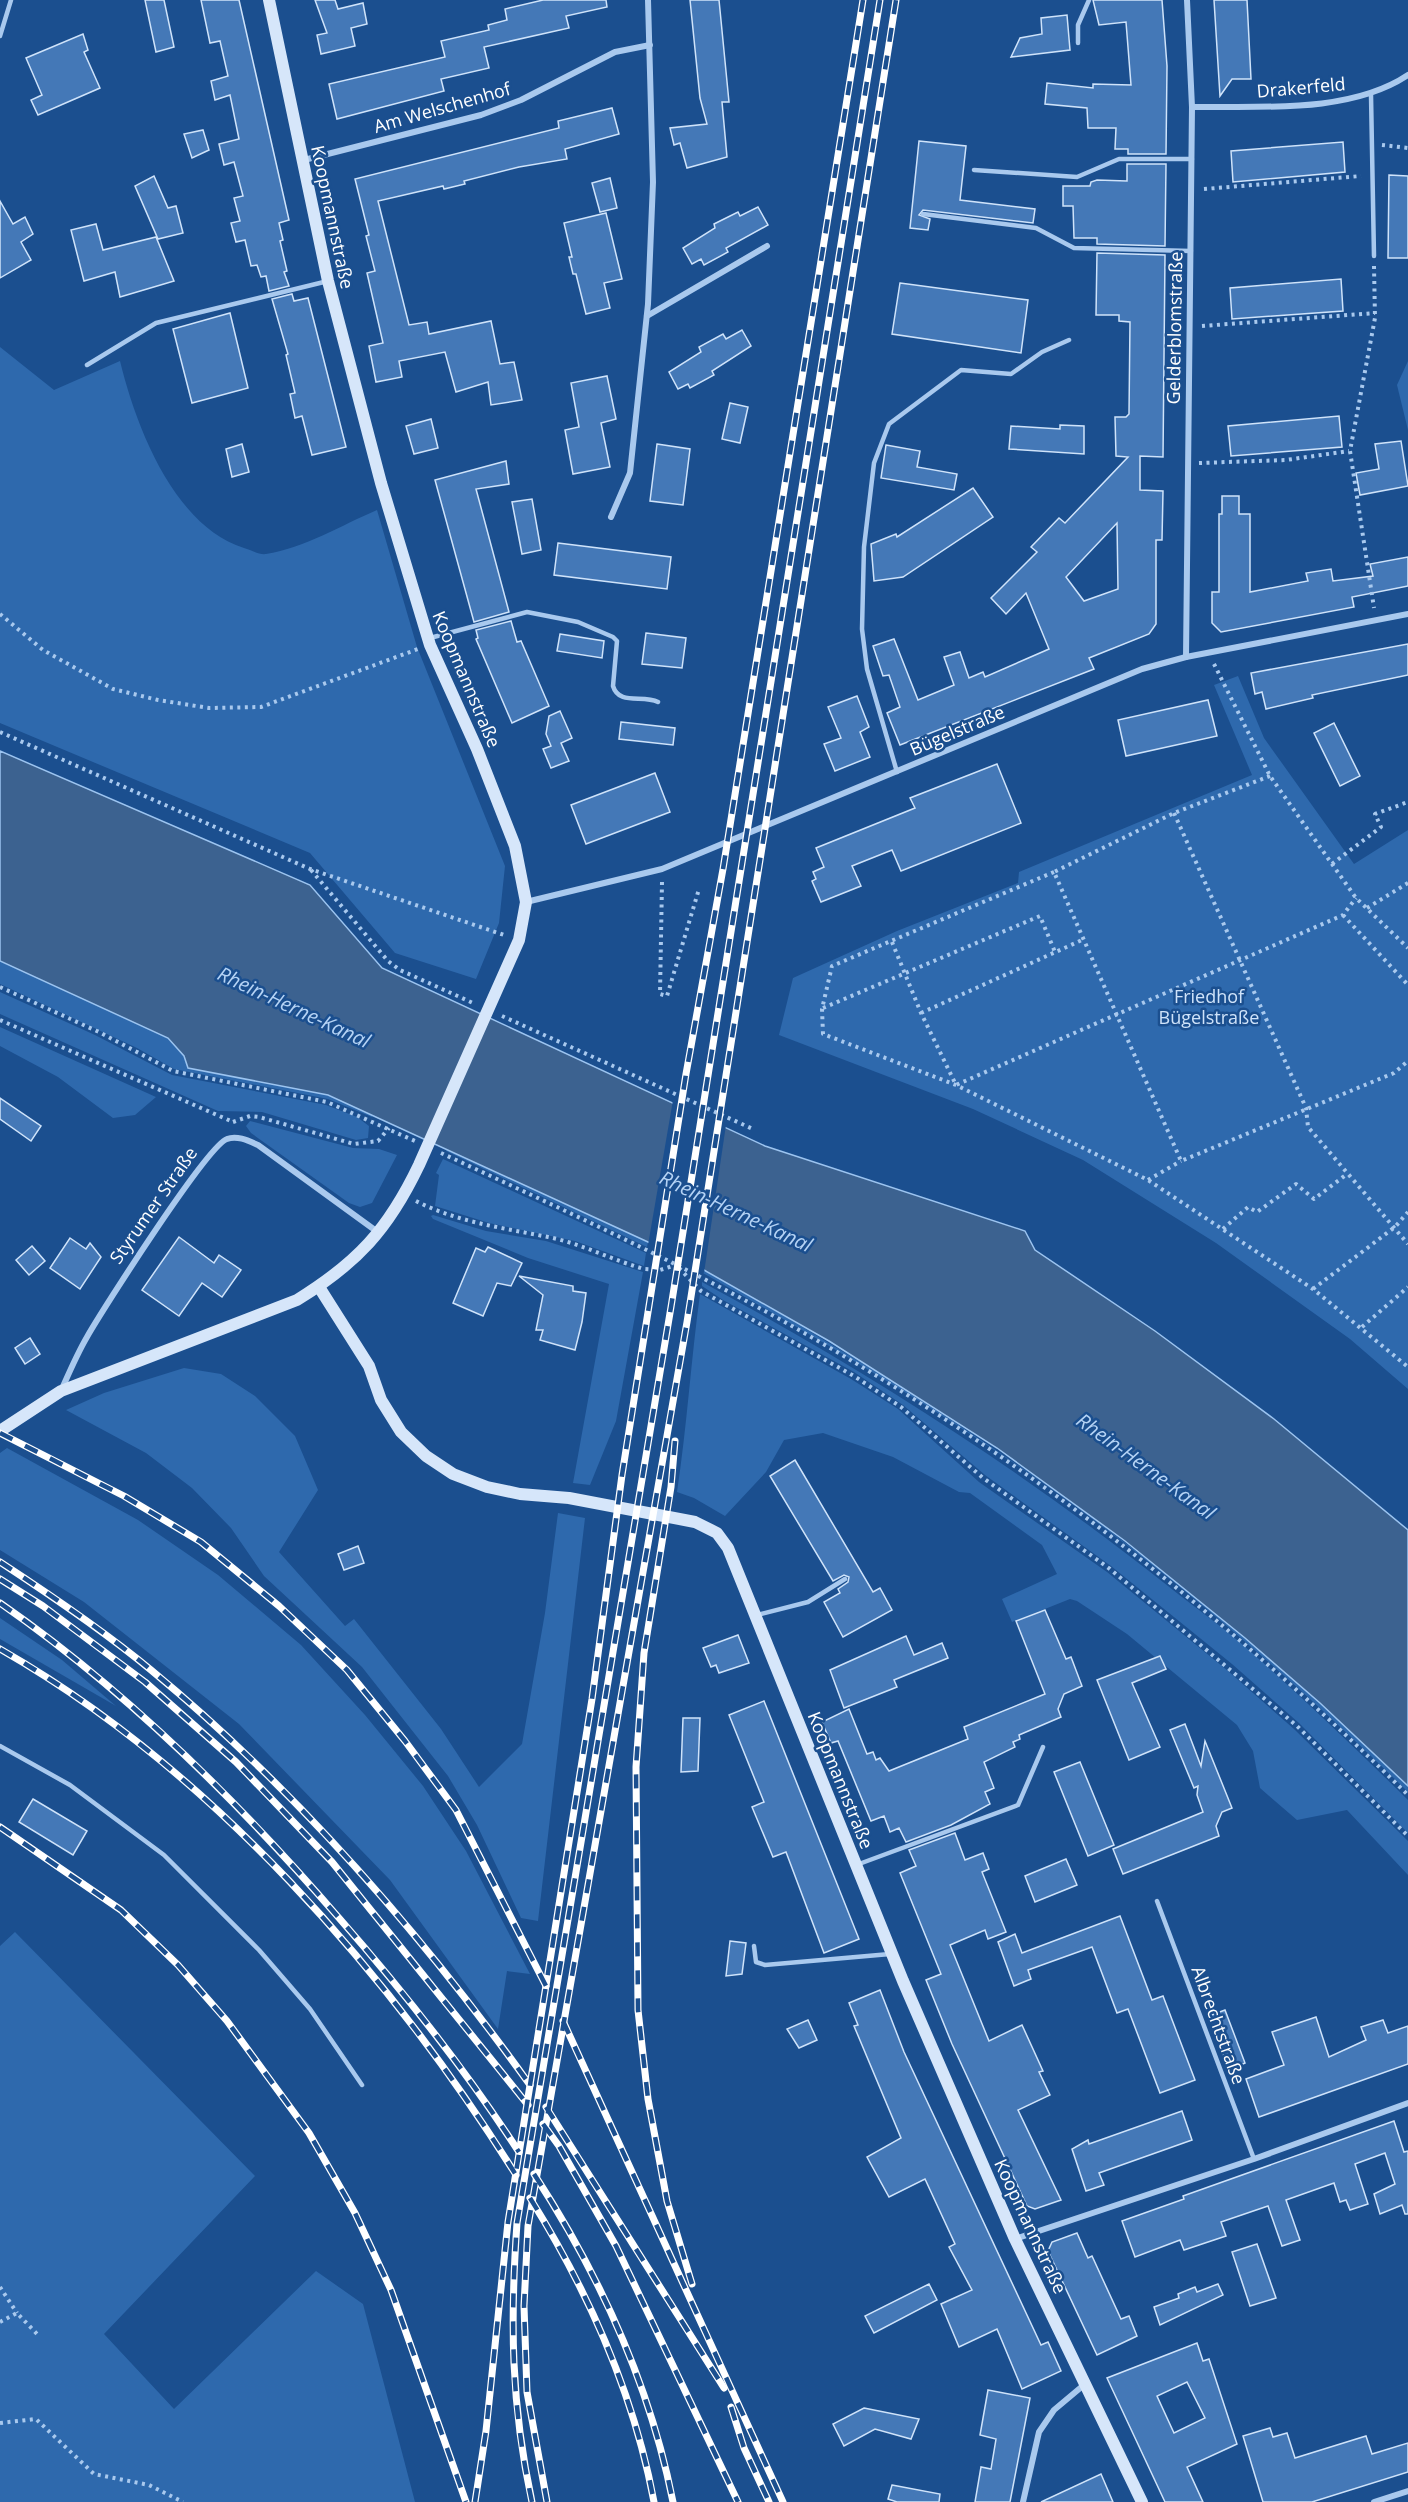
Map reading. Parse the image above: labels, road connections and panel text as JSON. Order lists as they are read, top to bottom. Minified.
{"streets":{"street":["Drakerfeld","Am Welschenhof","Koopmannstraße","Gelderblomstraße","Bügelstraße","Styrumer Straße"],"lane":["Albrechtstraße"]},"crossings":[["Drakerfeld","Gelderblomstraße"],["Am Welschenhof","Koopmannstraße"],["Koopmannstraße","Bügelstraße"],["Koopmannstraße","Styrumer Straße"],["Gelderblomstraße","Bügelstraße"]],"water":["Rhein-Herne-Kanal"],"parks":["Friedhof Bügelstraße"]}
